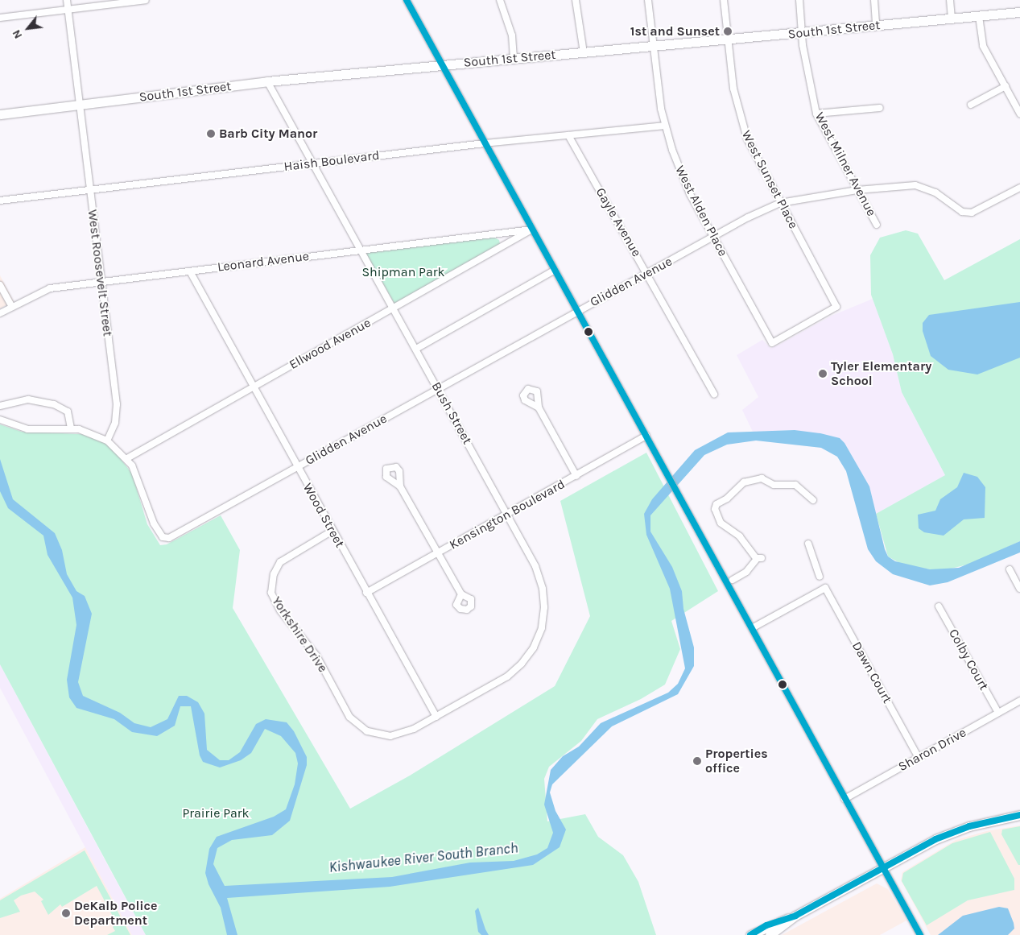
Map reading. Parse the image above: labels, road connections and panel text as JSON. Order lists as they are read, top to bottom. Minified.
{"streets":{"street":["South 1st Street","Haish Boulevard","West Milner Avenue","West Sunset Place","West Alden Place","Gayle Avenue","Leonard Avenue","West Roosevelt Street","Glidden Avenue","Ellwood Avenue","Bush Street","Kensington Boulevard","Wood Street","Yorkshire Drive","Colby Court","Dawn Court","Sharon Drive"]},"crossings":[["South 1st Street","West Milner Avenue"],["South 1st Street","West Sunset Place"],["South 1st Street","West Alden Place"],["South 1st Street","West Roosevelt Street"],["South 1st Street","Bush Street"],["Haish Boulevard","West Alden Place"],["Haish Boulevard","Gayle Avenue"],["Haish Boulevard","West Roosevelt Street"],["Haish Boulevard","Bush Street"],["West Milner Avenue","Glidden Avenue"],["West Sunset Place","West Alden Place"],["West Sunset Place","Glidden Avenue"],["West Alden Place","Glidden Avenue"],["Gayle Avenue","Glidden Avenue"],["Leonard Avenue","West Roosevelt Street"],["Leonard Avenue","Ellwood Avenue"],["Leonard Avenue","Bush Street"],["Leonard Avenue","Wood Street"],["Glidden Avenue","Ellwood Avenue"],["Glidden Avenue","Bush Street"],["Glidden Avenue","Wood Street"],["Ellwood Avenue","Bush Street"],["Ellwood Avenue","Wood Street"],["Bush Street","Kensington Boulevard"],["Bush Street","Wood Street"],["Bush Street","Yorkshire Drive"],["Kensington Boulevard","Wood Street"],["Wood Street","Yorkshire Drive"],["Colby Court","Sharon Drive"],["Dawn Court","Sharon Drive"]],"water":["Kishwaukee River South Branch"],"parks":["Shipman Park","Prairie Park"],"places":["1st and Sunset","Barb City Manor","Tyler Elementary School","Properties office","DeKalb Police Department"],"north":"bottom left"}
